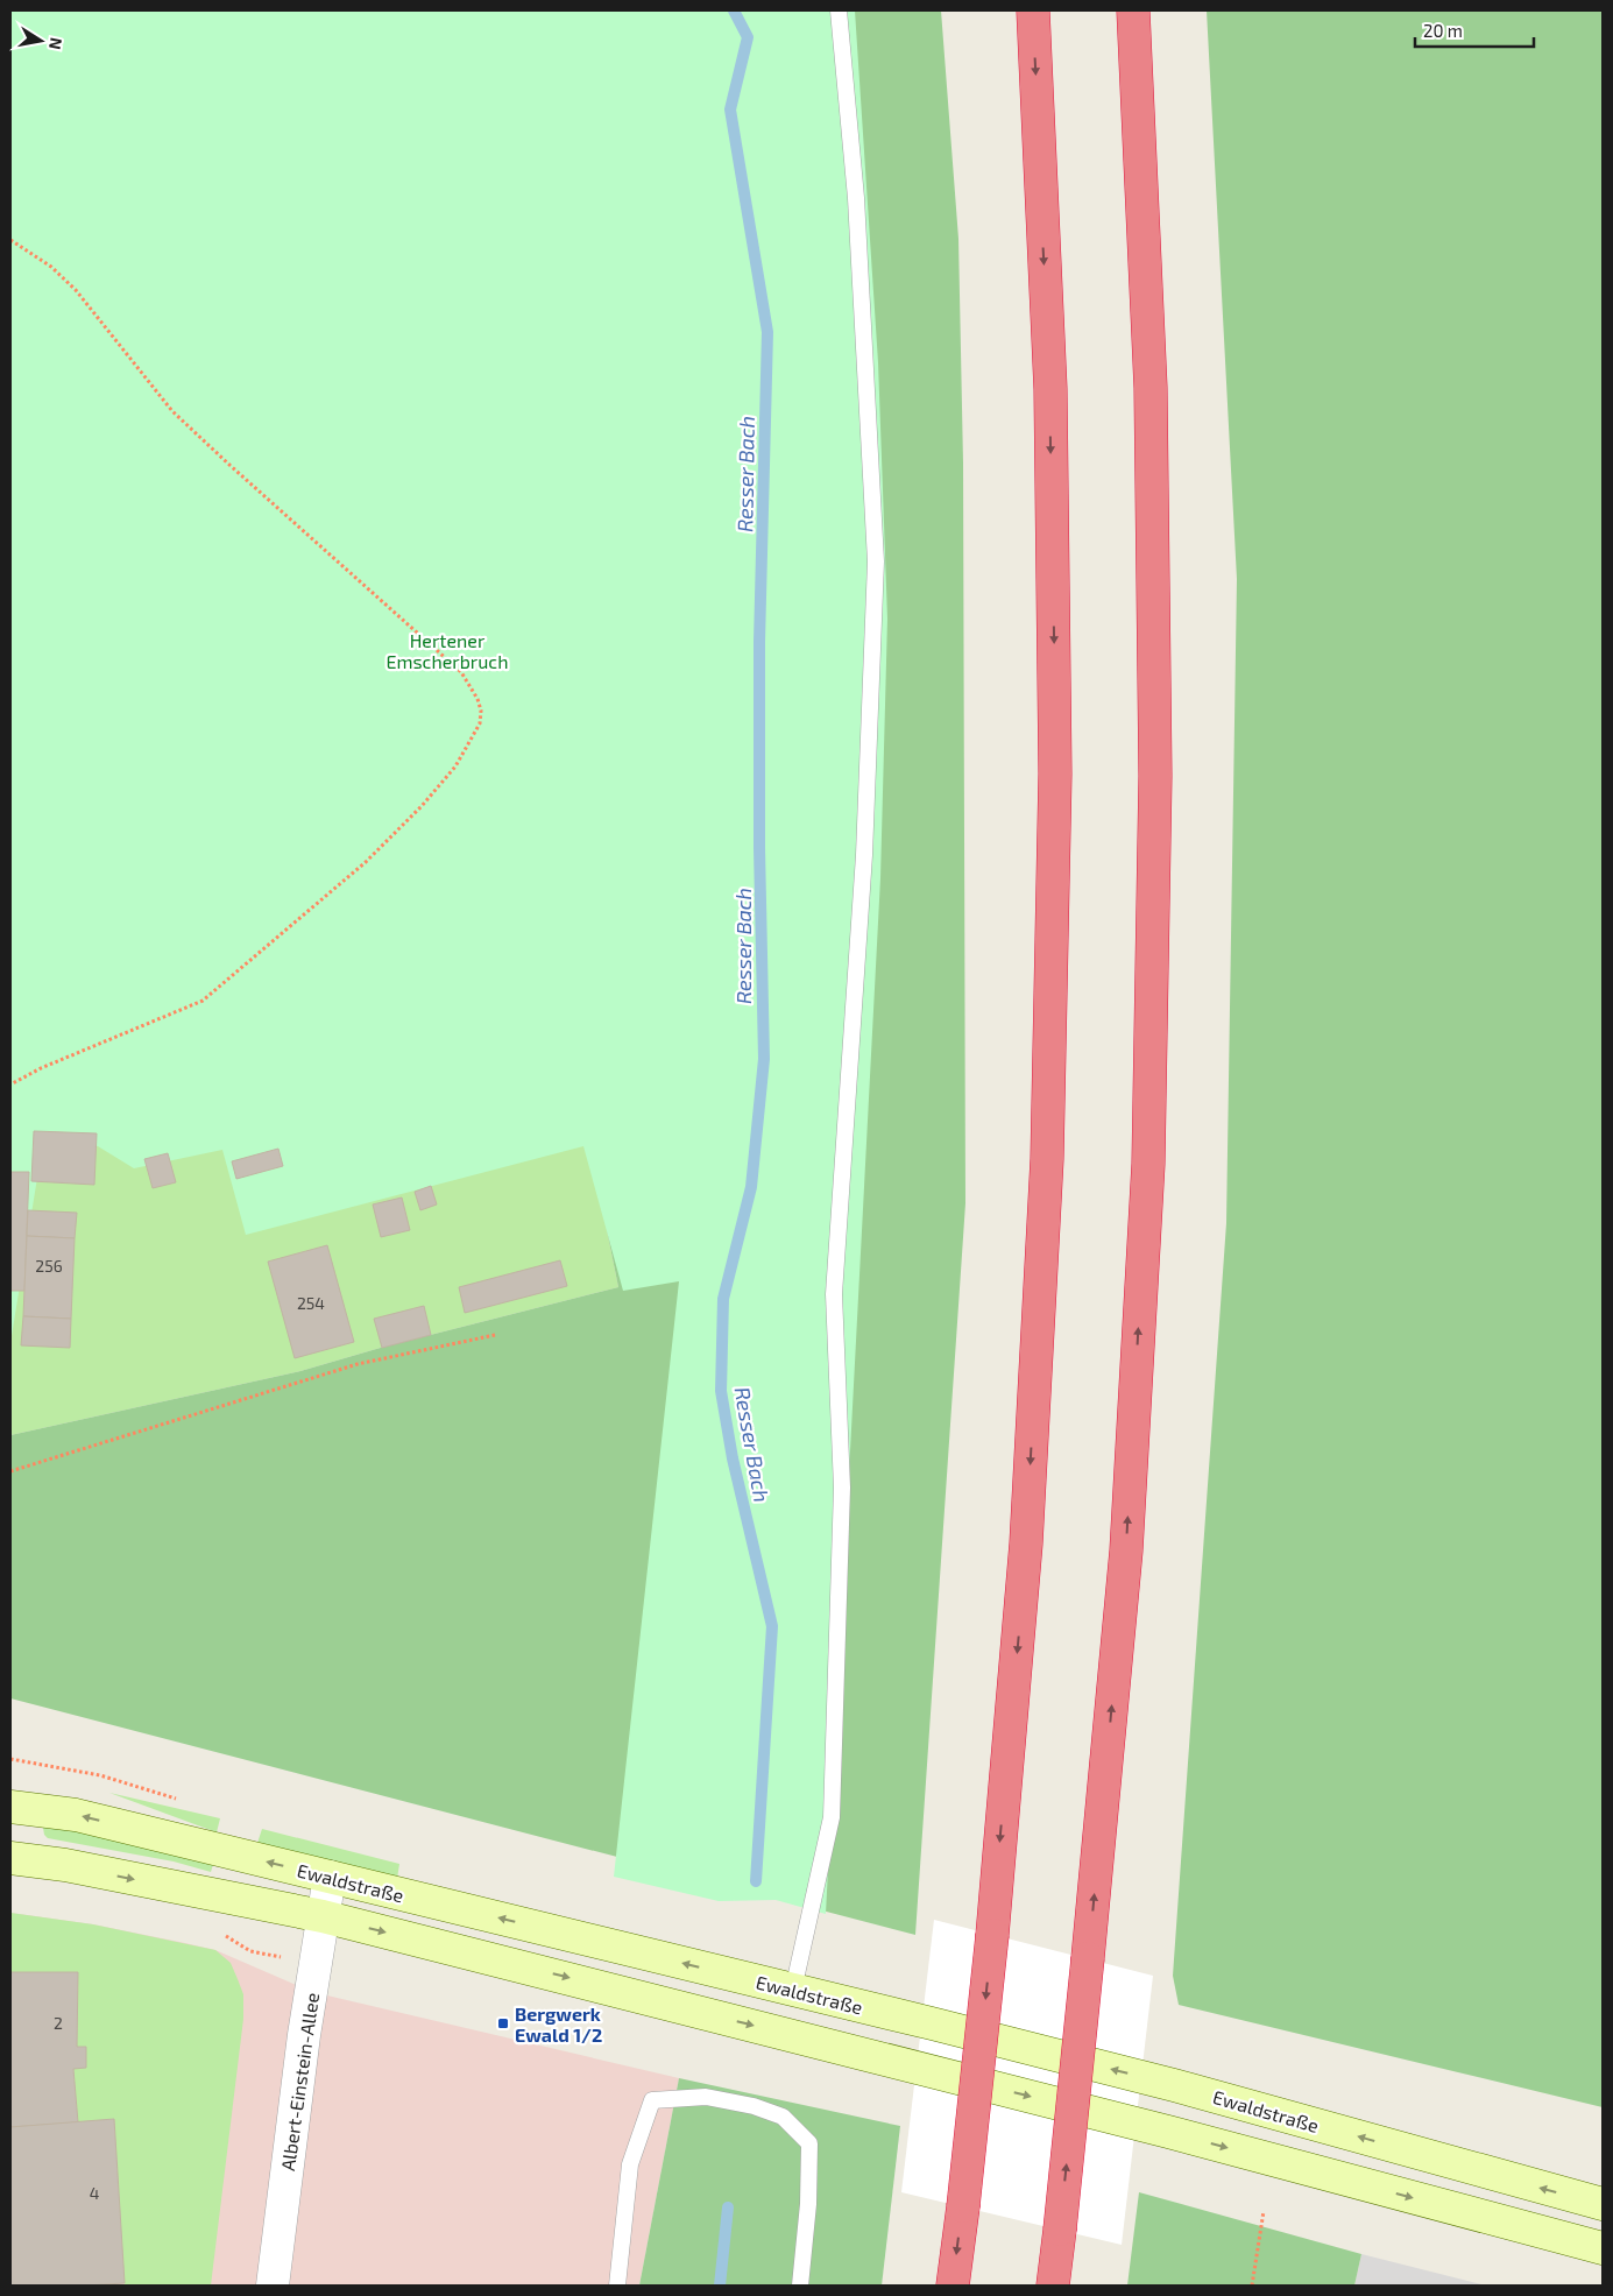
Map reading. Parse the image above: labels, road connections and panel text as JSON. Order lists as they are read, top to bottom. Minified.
{"streets":{"main road":["Ewaldstraße"],"street":["Albert-Einstein-Allee"]},"crossings":[["Ewaldstraße","Albert-Einstein-Allee"]],"water":["Resser Bach"],"parks":["Hertener Emscherbruch"],"places":{"transit":["Bergwerk Ewald 1/2"]},"house_numbers":["256","254","2","4"],"scale_bar":"20 m","north":"right"}
